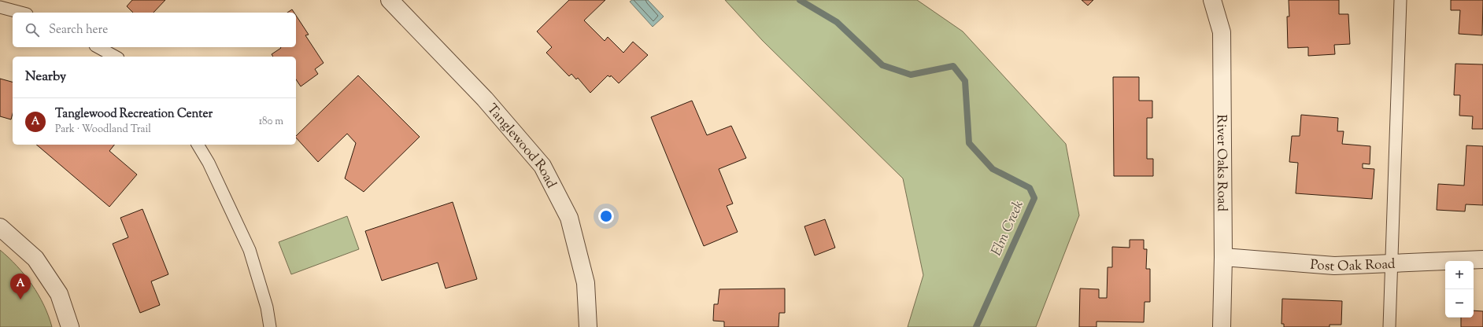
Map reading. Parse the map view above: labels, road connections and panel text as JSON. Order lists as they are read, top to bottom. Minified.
{"streets":{"street":["Tanglewood Road","River Oaks Road","Post Oak Road"]},"crossings":[["River Oaks Road","Post Oak Road"]],"water":["Elm Creek"],"page":{"search":"Search here","heading":"Nearby","list":[{"mark":"A","name":"Tanglewood Recreation Center","note":"Park · Woodland Trail","value":"180 m"}],"map_buttons":["+","−"],"pins":"A"}}
